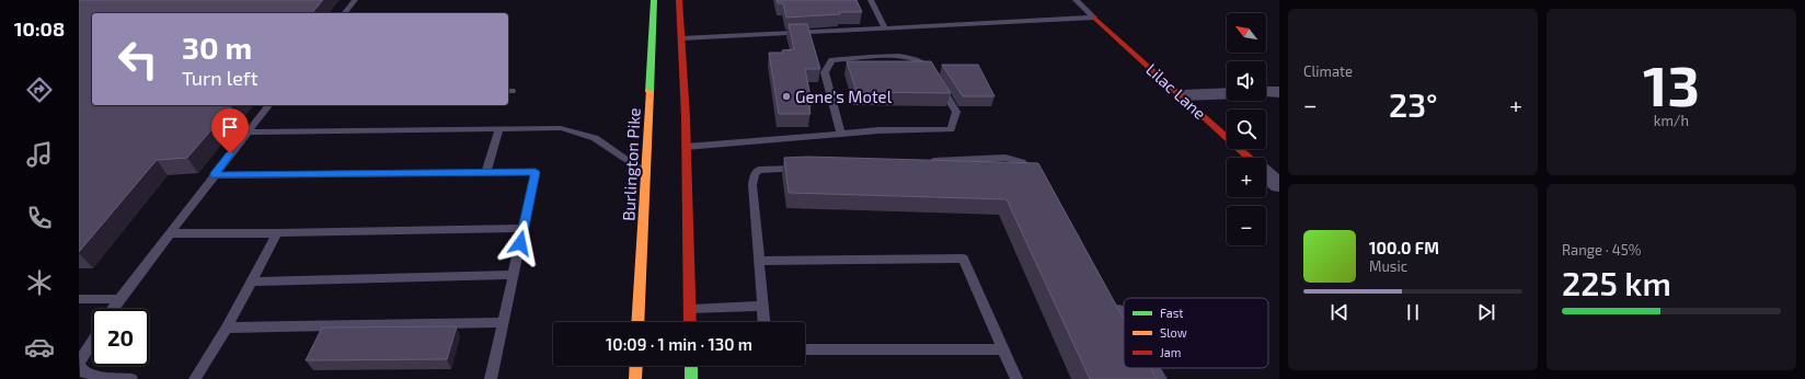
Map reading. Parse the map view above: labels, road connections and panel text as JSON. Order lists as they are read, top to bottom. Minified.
{"streets":{"main road":["Lilac Lane","Burlington Pike"]},"places":["Gene's Motel"],"legend":["Fast","Slow","Jam"],"north":"top left","page":{"tabs":"10:08","tile":["Climate",["13","km/h"],["Range · 45%","225 km"]],"map_buttons":["+","−"],"turn":["30 m","Turn left"],"heat":["−","23°","+"],"song":["100.0 FM","Music"],"limit":"20","trip":"10:09 · 1 min · 130 m"}}
